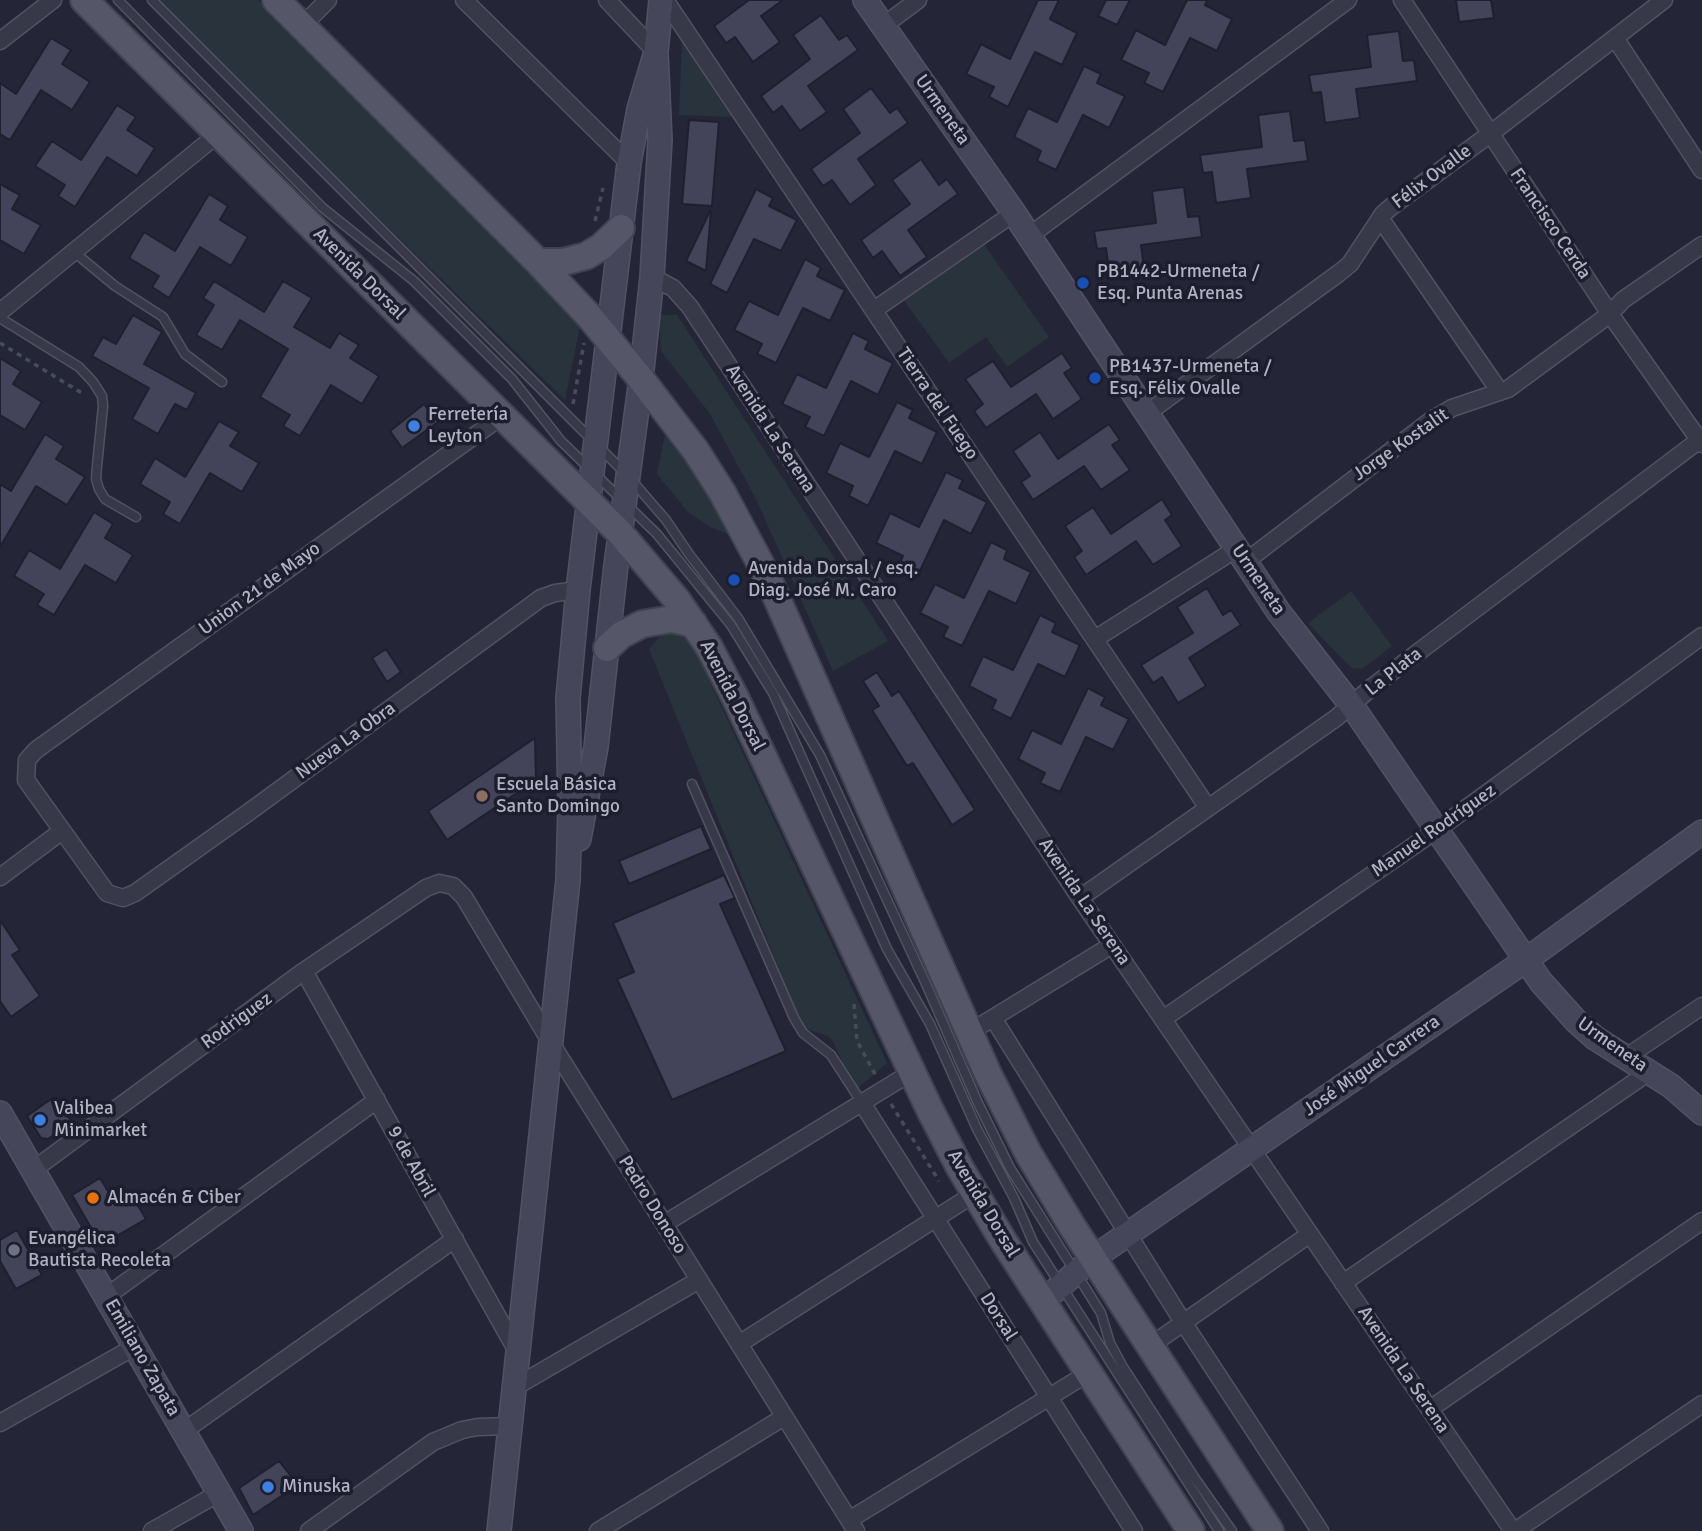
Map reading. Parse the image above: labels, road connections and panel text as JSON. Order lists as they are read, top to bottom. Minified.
{"streets":{"main road":["Avenida Dorsal"],"street":["Urmeneta","Félix Ovalle","Francisco Cerda","Tierra del Fuego","Avenida La Serena","Jorge Kostalit","Union 21 de Mayo","La Plata","Nueva La Obra","Manuel Rodríguez","Rodriguez","José Miguel Carrera","9 de Abril","Pedro Donoso","Dorsal","Emiliano Zapata"]},"crossings":[["Urmeneta","Félix Ovalle"],["Urmeneta","Jorge Kostalit"],["Urmeneta","La Plata"],["Urmeneta","Manuel Rodríguez"],["Urmeneta","José Miguel Carrera"],["Félix Ovalle","Francisco Cerda"],["Francisco Cerda","Jorge Kostalit"],["Francisco Cerda","La Plata"],["Avenida Dorsal","Union 21 de Mayo"],["Avenida Dorsal","José Miguel Carrera"],["Tierra del Fuego","Jorge Kostalit"],["Tierra del Fuego","La Plata"],["Avenida La Serena","La Plata"],["Avenida La Serena","Manuel Rodríguez"],["Avenida La Serena","José Miguel Carrera"],["Union 21 de Mayo","Nueva La Obra"],["Rodriguez","9 de Abril"],["Rodriguez","Pedro Donoso"],["Rodriguez","Emiliano Zapata"]],"places":["PB1442-Urmeneta / Esq. Punta Arenas","PB1437-Urmeneta / Esq. Félix Ovalle","Ferretería Leyton","Avenida Dorsal / esq. Diag. José M. Caro","Escuela Básica Santo Domingo","Valibea Minimarket","Almacén & Ciber","Evangélica Bautista Recoleta","Minuska"]}
